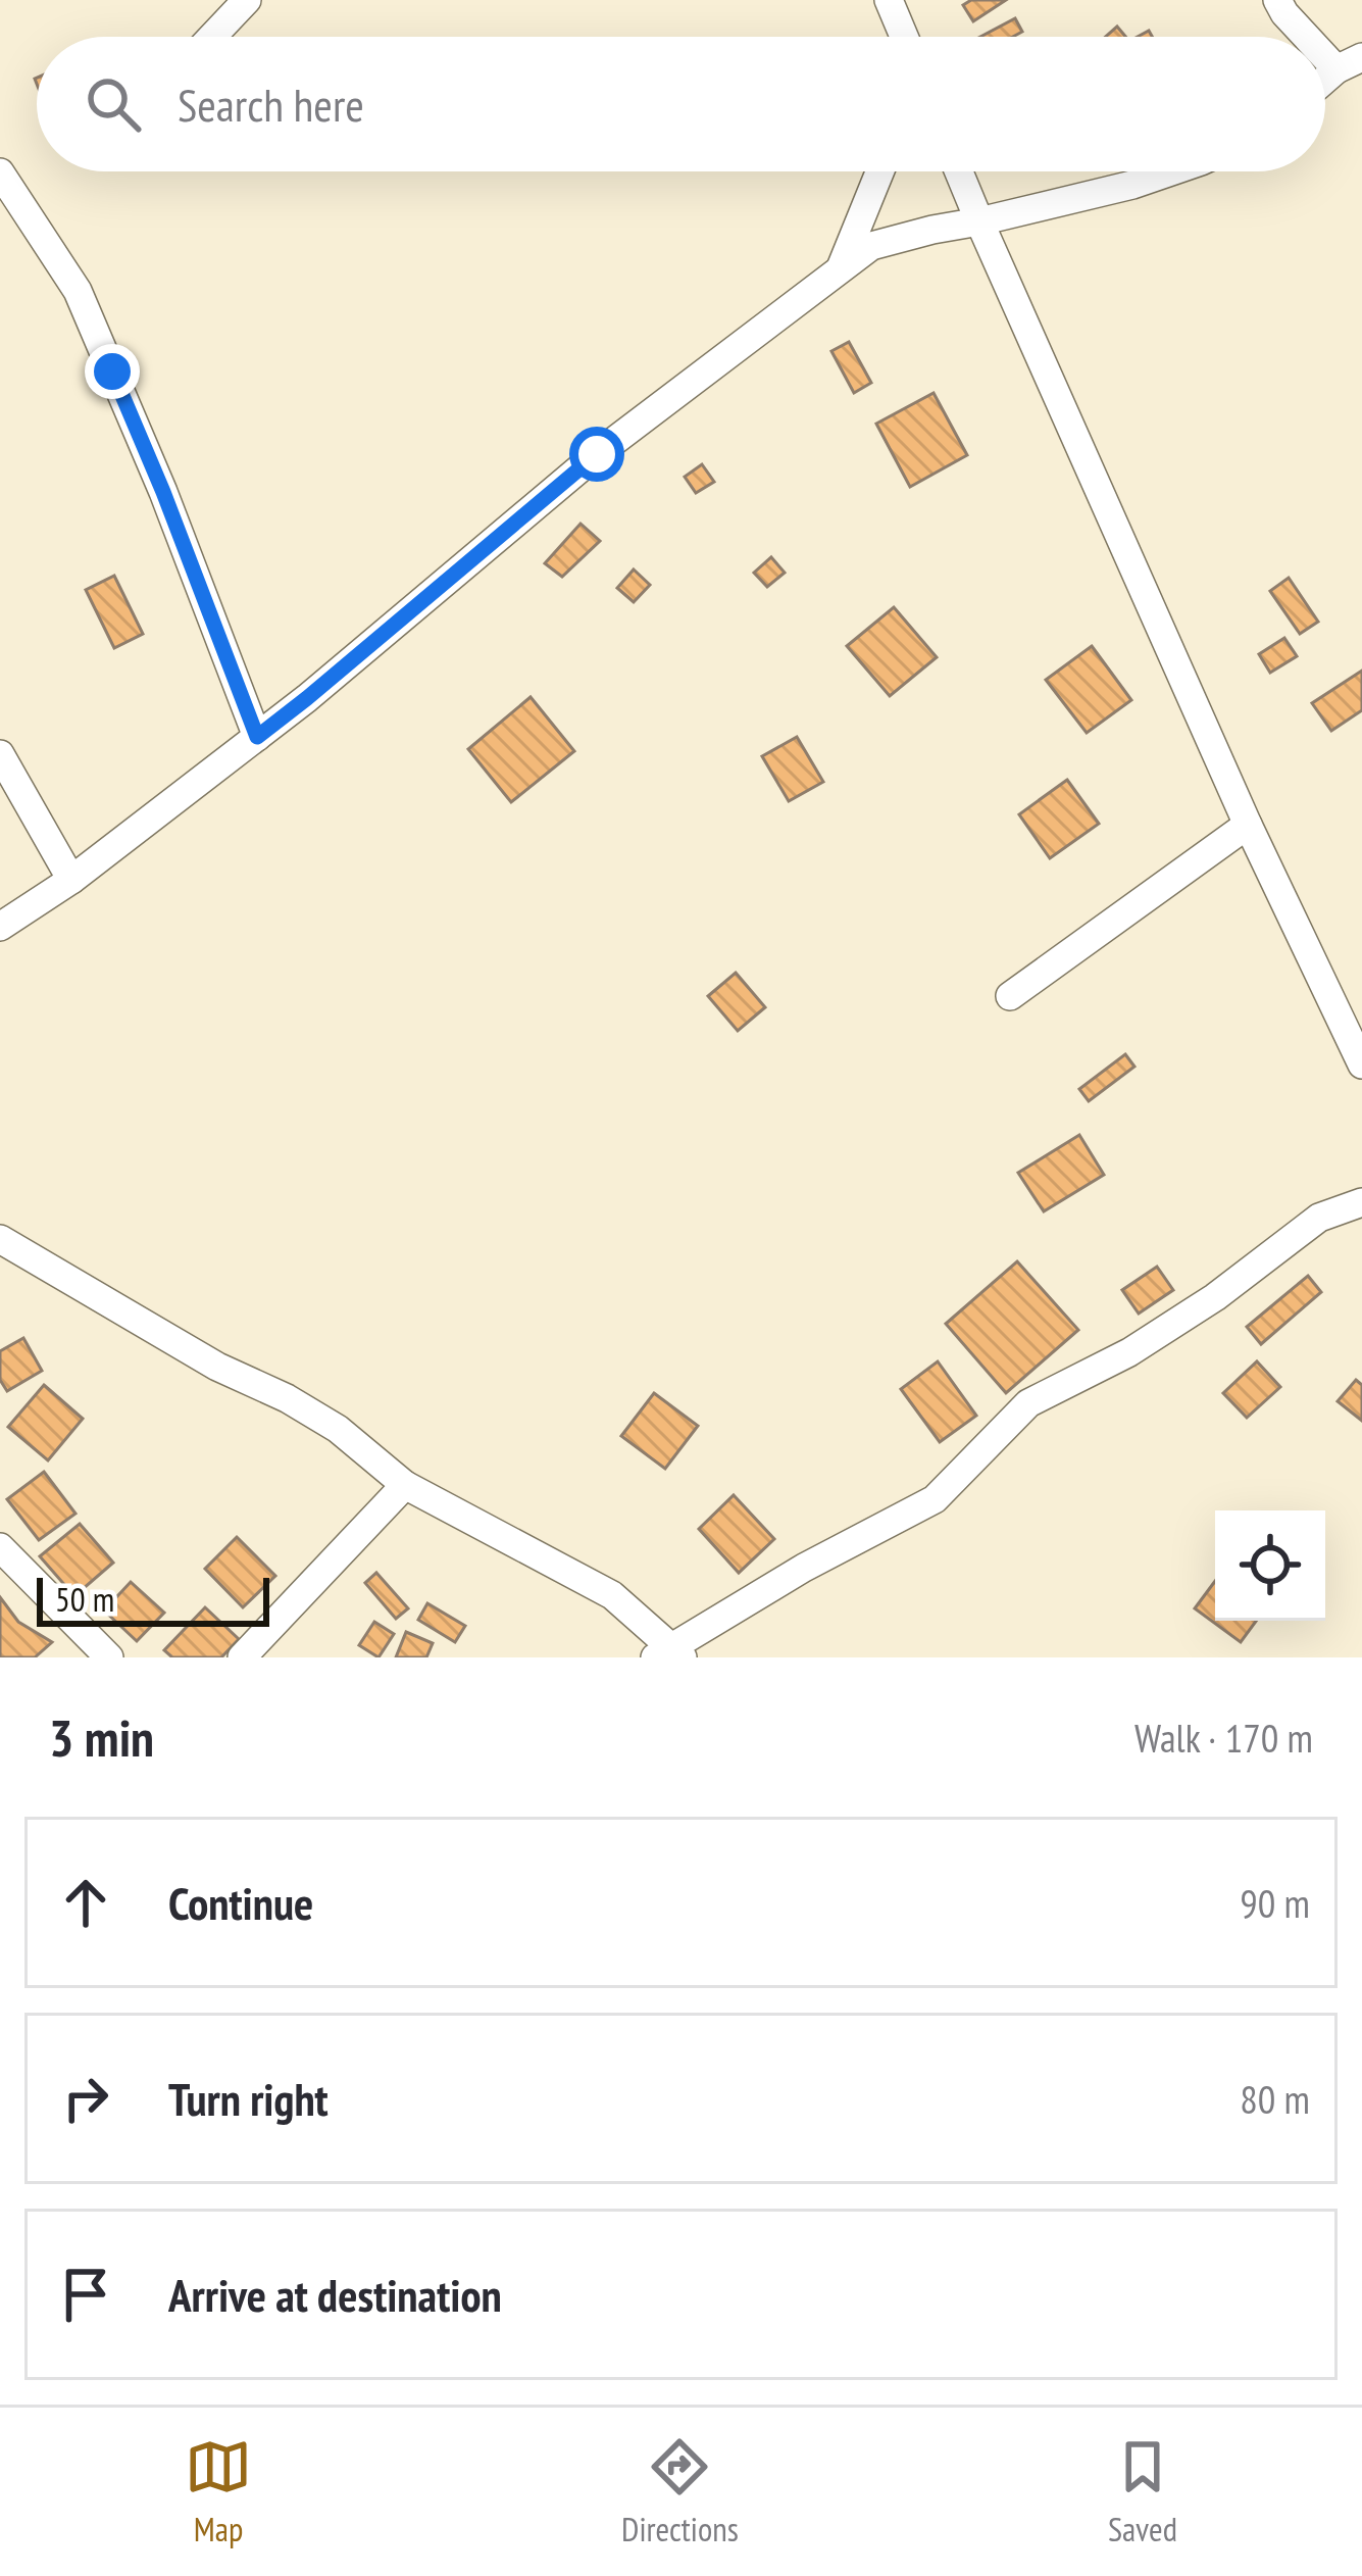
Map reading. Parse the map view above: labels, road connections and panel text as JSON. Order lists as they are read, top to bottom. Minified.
{"scale_bar":"50 m","page":{"search":"Search here","scale":"50 m","heading":["3 min","Walk · 170 m"],"list":[["Continue","90 m"],["Turn right","80 m"],"Arrive at destination"],"nav":["Map","Directions","Saved"]}}
